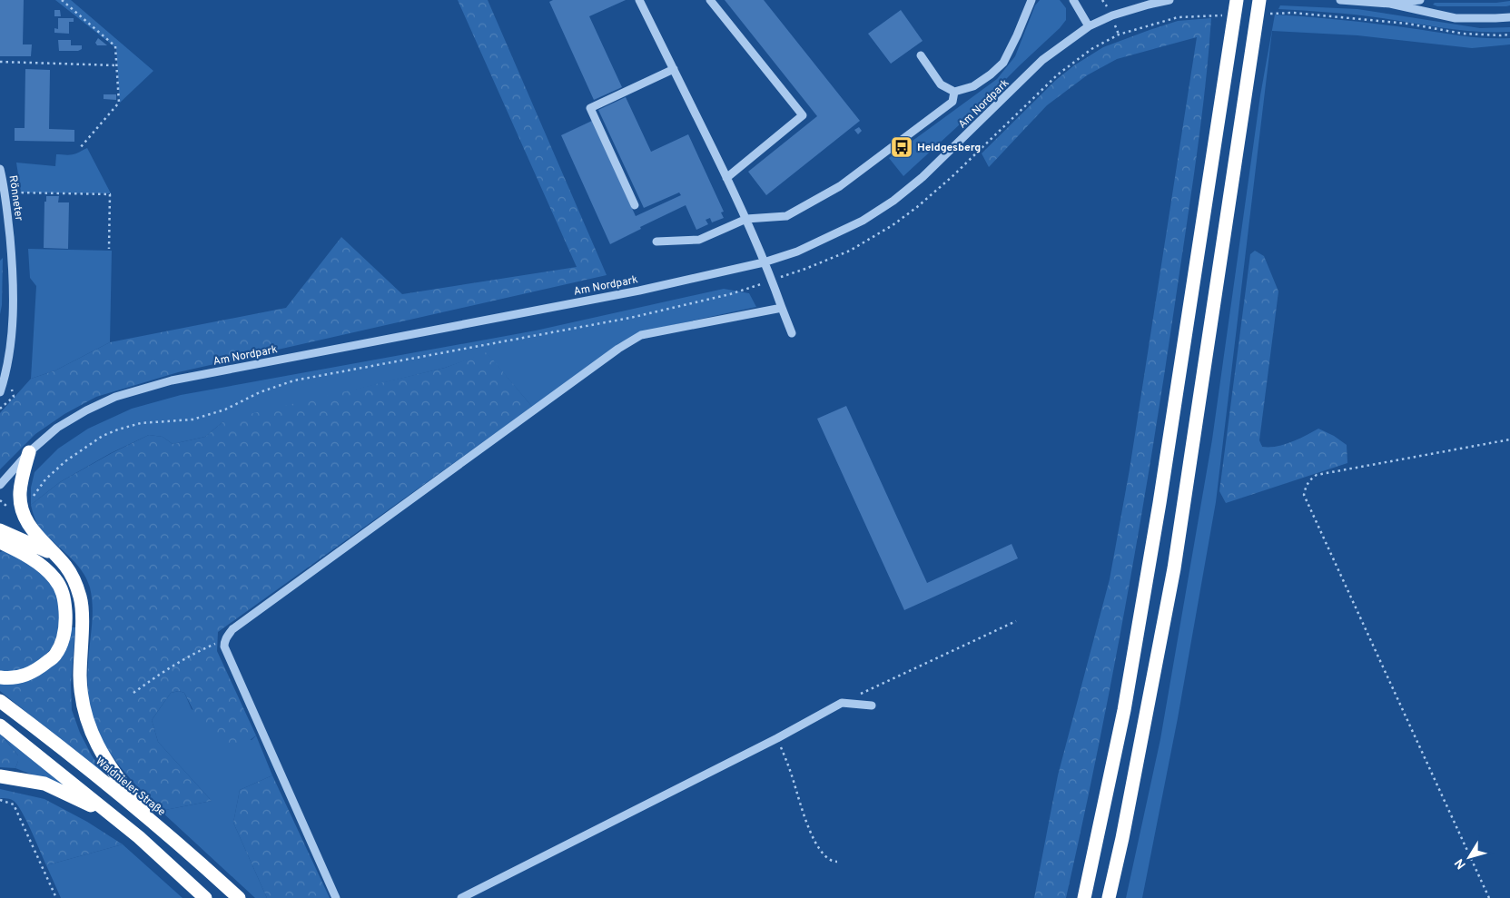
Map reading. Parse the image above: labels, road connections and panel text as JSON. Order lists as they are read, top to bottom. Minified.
{"streets":{"highway":["Waldnieler Straße"],"street":["Am Nordpark","Rönneter"]},"places":{"bus stop":["Heidgesberg"]},"north":"bottom left"}
